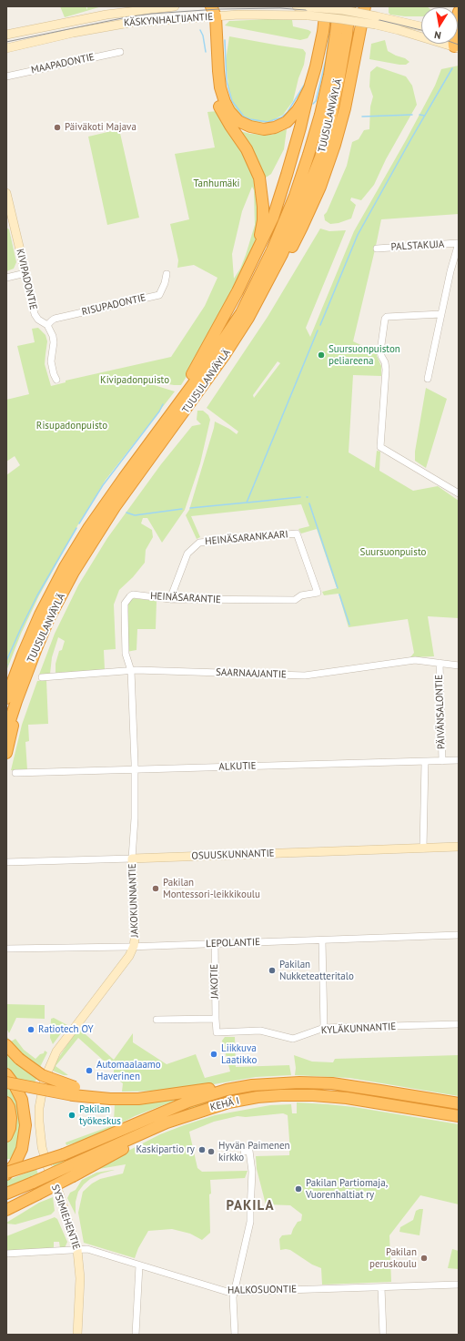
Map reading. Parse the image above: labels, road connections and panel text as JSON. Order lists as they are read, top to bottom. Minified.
{"streets":{"highway":["TUUSULANVÄYLÄ","KEHÄ I"],"street":["KÄSKYNHALTIJANTIE","MAAPADONTIE","PALSTAKUJA","KIVIPADONTIE","RISUPADONTIE","HEINÄSARANKAARI","HEINÄSARANTIE","SAARNAAJANTIE","PÄIVÄNSALONTIE","ALKUTIE","OSUUSKUNNANTIE","JAKOKUNNANTIE","LEPOLANTIE","JAKOTIE","KYLÄKUNNANTIE","SYSIMIEHENTIE","HALKOSUONTIE"]},"crossings":[["KIVIPADONTIE","RISUPADONTIE"],["HEINÄSARANKAARI","HEINÄSARANTIE"],["HEINÄSARANTIE","SAARNAAJANTIE"],["HEINÄSARANTIE","JAKOKUNNANTIE"],["SAARNAAJANTIE","PÄIVÄNSALONTIE"],["SAARNAAJANTIE","JAKOKUNNANTIE"],["PÄIVÄNSALONTIE","ALKUTIE"],["ALKUTIE","JAKOKUNNANTIE"],["OSUUSKUNNANTIE","JAKOKUNNANTIE"],["JAKOKUNNANTIE","LEPOLANTIE"],["JAKOKUNNANTIE","SYSIMIEHENTIE"],["LEPOLANTIE","JAKOTIE"],["JAKOTIE","KYLÄKUNNANTIE"],["SYSIMIEHENTIE","HALKOSUONTIE"]],"districts":["PAKILA"],"parks":["Tanhumäki","Kivipadonpuisto","Risupadonpuisto","Suursuonpuisto"],"places":["Päiväkoti Majava","Suursuonpuiston peliareena","Pakilan Montessori-leikkikoulu","Pakilan Nukketeatteritalo","Ratiotech OY","Liikkuva Laatikko","Automaalaamo Haverinen","Pakilan työkeskus","Kaskipartio ry","Hyvän Paimenen kirkko","Pakilan Partiomaja, Vuorenhaltiat ry","Pakilan peruskoulu"],"north":"bottom"}
